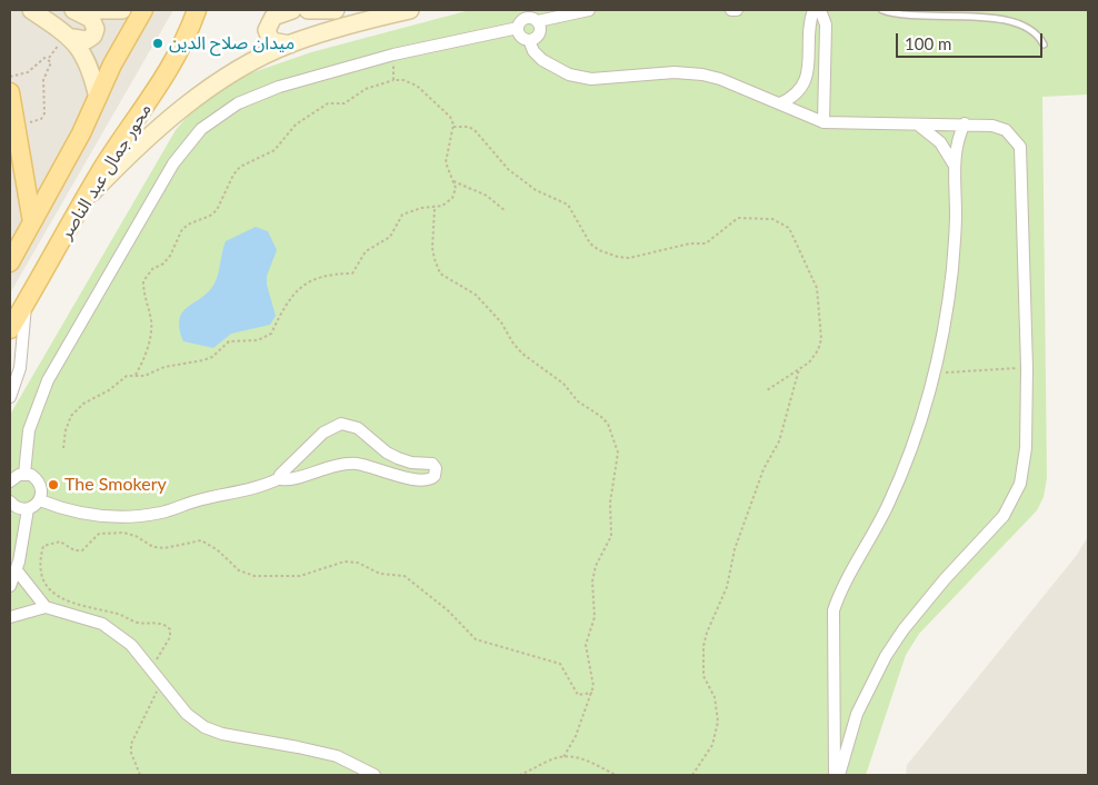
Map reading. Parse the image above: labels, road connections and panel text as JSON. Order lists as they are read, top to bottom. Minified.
{"streets":{"main road":["محور جمال عبد الناصر"]},"places":["ميدان صلاح الدين","The Smokery"],"scale_bar":"100 m"}
